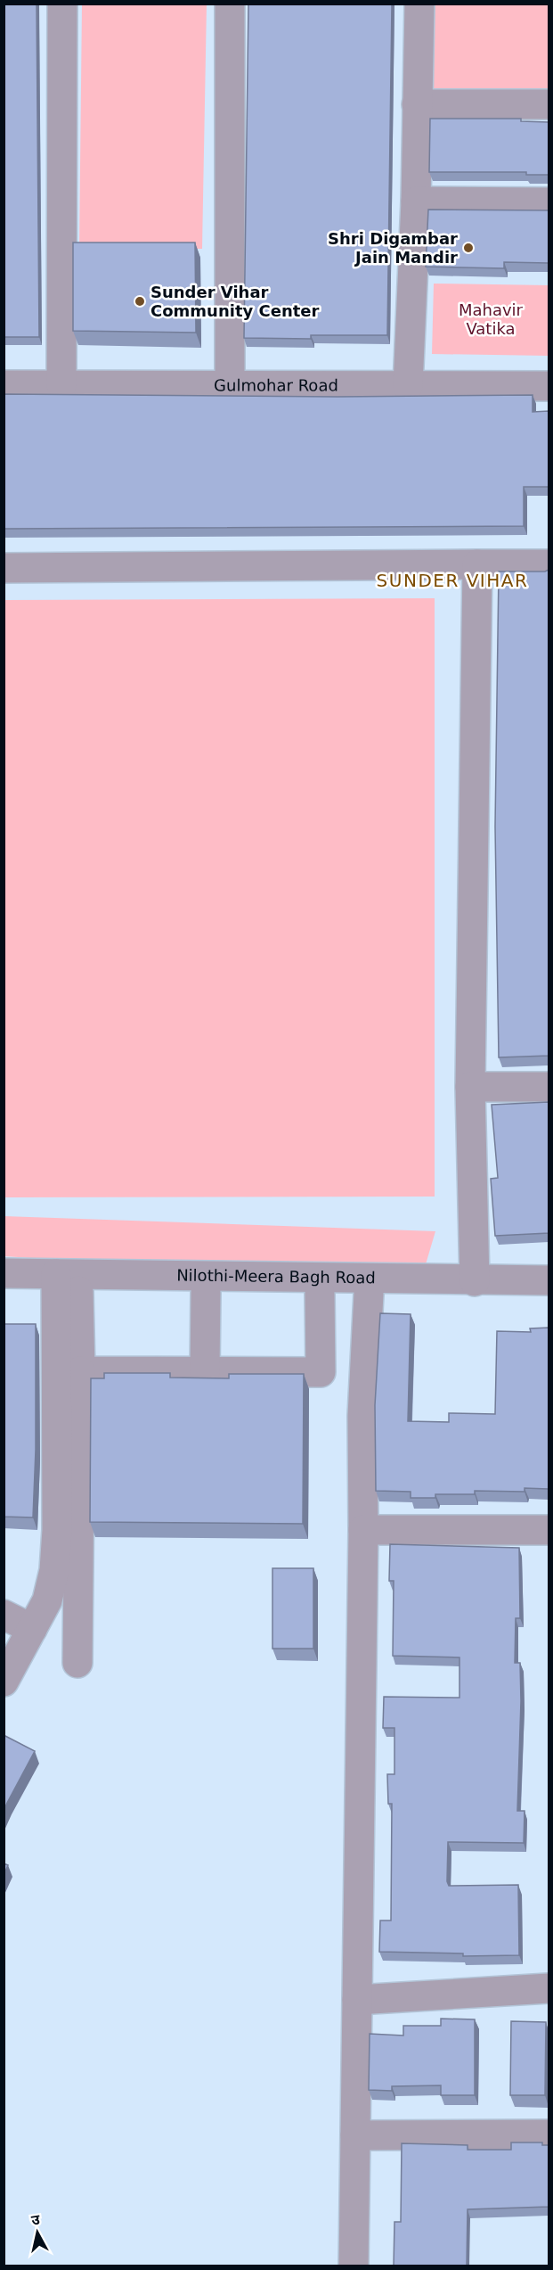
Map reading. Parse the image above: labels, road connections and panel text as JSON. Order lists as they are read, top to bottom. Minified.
{"streets":{"street":["Gulmohar Road","Nilothi-Meera Bagh Road"]},"districts":["SUNDER VIHAR"],"parks":["Mahavir Vatika"],"places":["Shri Digambar Jain Mandir","Sunder Vihar Community Center"],"north":"top"}
